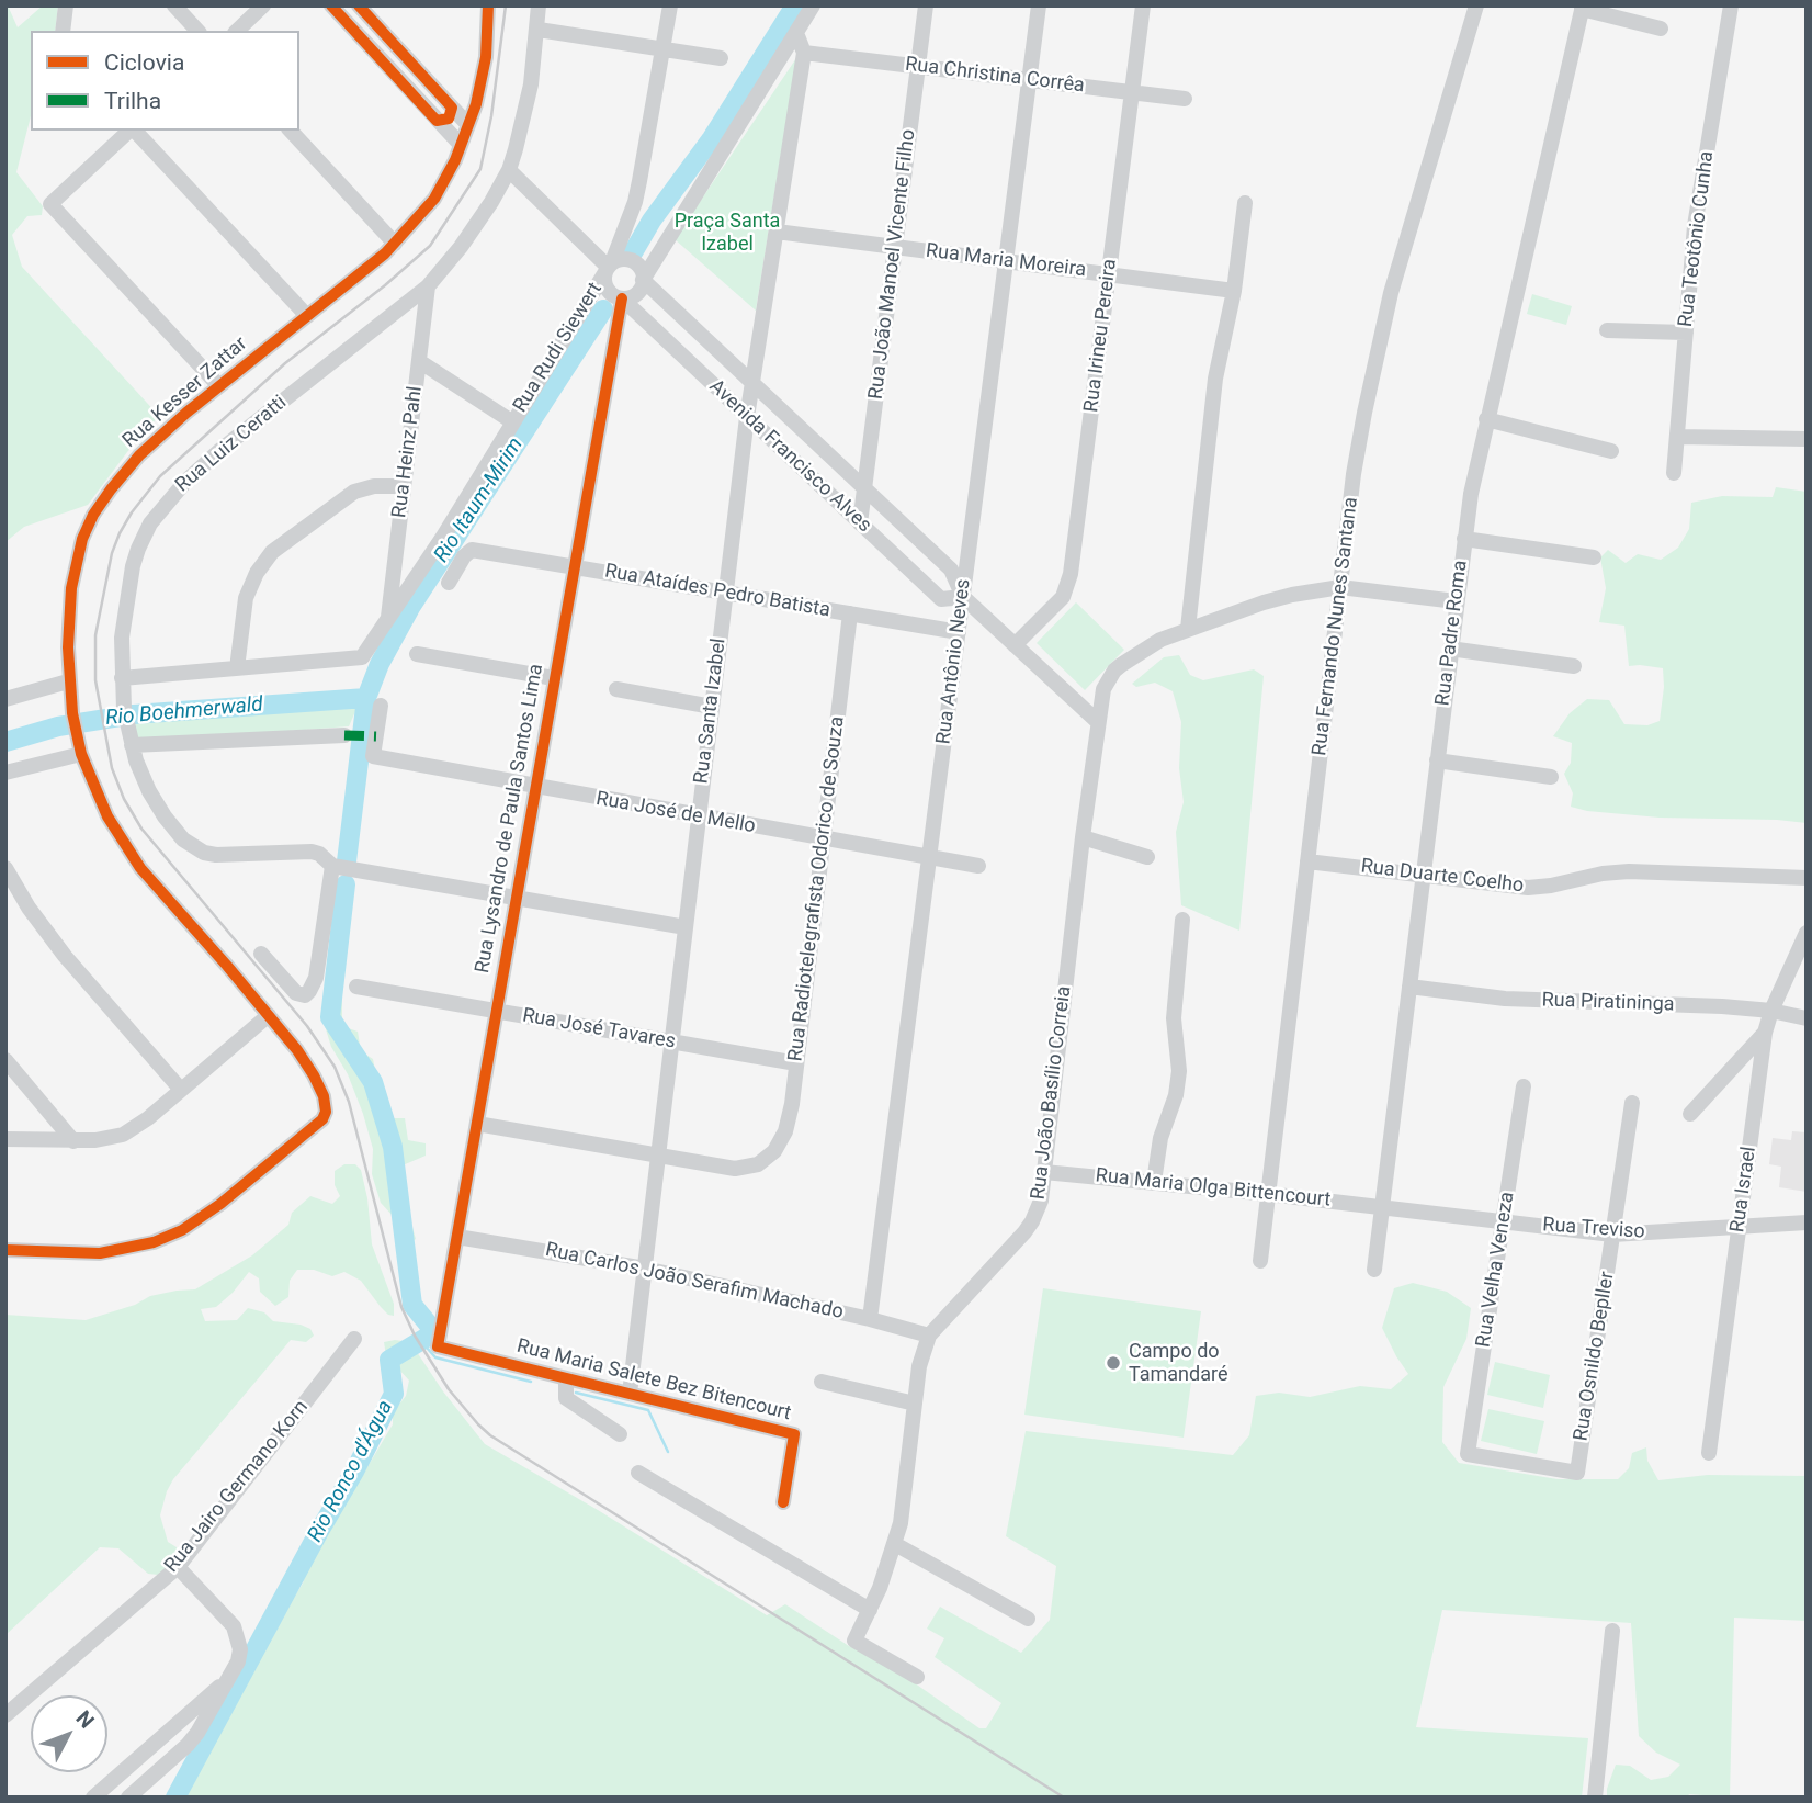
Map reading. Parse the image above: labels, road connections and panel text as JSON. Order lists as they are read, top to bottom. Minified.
{"streets":{"street":["Rua Christina Corrêa","Rua Teotônio Cunha","Rua Maria Moreira","Rua João Manoel Vicente Filho","Rua Irineu Pereira","Rua Rudi Siewert","Rua Kesser Zattar","Rua Luiz Ceratti","Rua Heinz Pahl","Avenida Francisco Alves","Rua Ataídes Pedro Batista","Rua Fernando Nunes Santana","Rua Padre Roma","Rua Antônio Neves","Rua Santa Izabel","Rua José de Mello","Rua Lysandro de Paula Santos Lima","Rua Duarte Coelho","Rua Radiotelegrafista Odorico de Souza","Rua Piratininga","Rua José Tavares","Rua João Basílio Correia","Rua Maria Olga Bittencourt","Rua Israel","Rua Treviso","Rua Velha Veneza","Rua Carlos João Serafim Machado","Rua Osnildo Bepller","Rua Maria Salete Bez Bitencourt","Rua Jairo Germano Korn"]},"crossings":[["Rua Christina Corrêa","Rua João Manoel Vicente Filho"],["Rua Christina Corrêa","Rua Irineu Pereira"],["Rua Christina Corrêa","Rua Antônio Neves"],["Rua Christina Corrêa","Rua Santa Izabel"],["Rua Maria Moreira","Rua João Manoel Vicente Filho"],["Rua Maria Moreira","Rua Irineu Pereira"],["Rua Maria Moreira","Rua Antônio Neves"],["Rua Maria Moreira","Rua Santa Izabel"],["Rua João Manoel Vicente Filho","Avenida Francisco Alves"],["Rua Irineu Pereira","Avenida Francisco Alves"],["Rua Rudi Siewert","Rua Heinz Pahl"],["Rua Rudi Siewert","Avenida Francisco Alves"],["Rua Rudi Siewert","Rua Lysandro de Paula Santos Lima"],["Rua Luiz Ceratti","Rua Heinz Pahl"],["Rua Luiz Ceratti","Rua Santa Izabel"],["Rua Luiz Ceratti","Rua Lysandro de Paula Santos Lima"],["Avenida Francisco Alves","Rua Antônio Neves"],["Avenida Francisco Alves","Rua Santa Izabel"],["Avenida Francisco Alves","Rua Lysandro de Paula Santos Lima"],["Avenida Francisco Alves","Rua João Basílio Correia"],["Rua Ataídes Pedro Batista","Rua Antônio Neves"],["Rua Ataídes Pedro Batista","Rua Santa Izabel"],["Rua Ataídes Pedro Batista","Rua Lysandro de Paula Santos Lima"],["Rua Ataídes Pedro Batista","Rua Radiotelegrafista Odorico de Souza"],["Rua Fernando Nunes Santana","Rua Duarte Coelho"],["Rua Fernando Nunes Santana","Rua João Basílio Correia"],["Rua Fernando Nunes Santana","Rua Maria Olga Bittencourt"],["Rua Padre Roma","Rua Duarte Coelho"],["Rua Padre Roma","Rua Piratininga"],["Rua Padre Roma","Rua João Basílio Correia"],["Rua Padre Roma","Rua Maria Olga Bittencourt"],["Rua Padre Roma","Rua Treviso"],["Rua Antônio Neves","Rua José de Mello"],["Rua Antônio Neves","Rua Carlos João Serafim Machado"],["Rua Santa Izabel","Rua José de Mello"],["Rua Santa Izabel","Rua Radiotelegrafista Odorico de Souza"],["Rua Santa Izabel","Rua José Tavares"],["Rua Santa Izabel","Rua Carlos João Serafim Machado"],["Rua Santa Izabel","Rua Maria Salete Bez Bitencourt"],["Rua José de Mello","Rua Lysandro de Paula Santos Lima"],["Rua José de Mello","Rua Radiotelegrafista Odorico de Souza"],["Rua Lysandro de Paula Santos Lima","Rua José Tavares"],["Rua Lysandro de Paula Santos Lima","Rua Carlos João Serafim Machado"],["Rua Lysandro de Paula Santos Lima","Rua Maria Salete Bez Bitencourt"],["Rua Radiotelegrafista Odorico de Souza","Rua José Tavares"],["Rua Piratininga","Rua Israel"],["Rua João Basílio Correia","Rua Maria Olga Bittencourt"],["Rua João Basílio Correia","Rua Carlos João Serafim Machado"],["Rua Maria Olga Bittencourt","Rua Treviso"],["Rua Israel","Rua Treviso"],["Rua Treviso","Rua Velha Veneza"],["Rua Treviso","Rua Osnildo Bepller"],["Rua Velha Veneza","Rua Osnildo Bepller"]],"water":["Rio Itaum-Mirim","Rio Boehmerwald","Rio Ronco d'Água"],"parks":["Praça Santa Izabel"],"places":["Campo do Tamandaré"],"legend":["Ciclovia","Trilha"],"north":"top right"}
